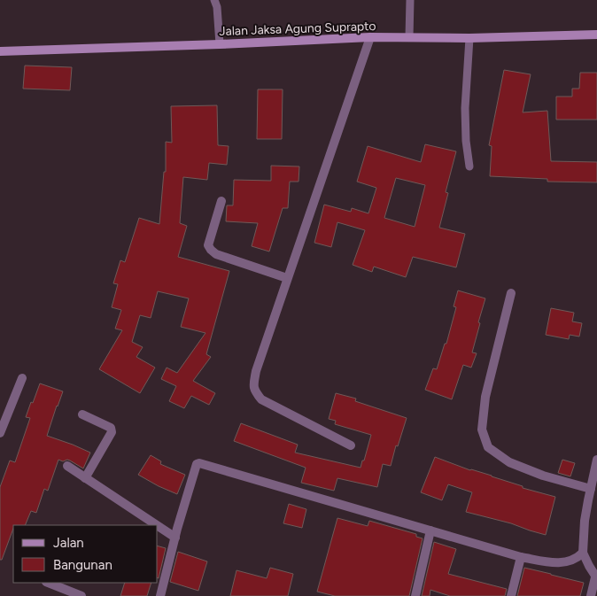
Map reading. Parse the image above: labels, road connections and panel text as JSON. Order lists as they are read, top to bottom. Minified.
{"streets":{"main road":["Jalan Jaksa Agung Suprapto"]},"legend":["Jalan","Bangunan"]}
